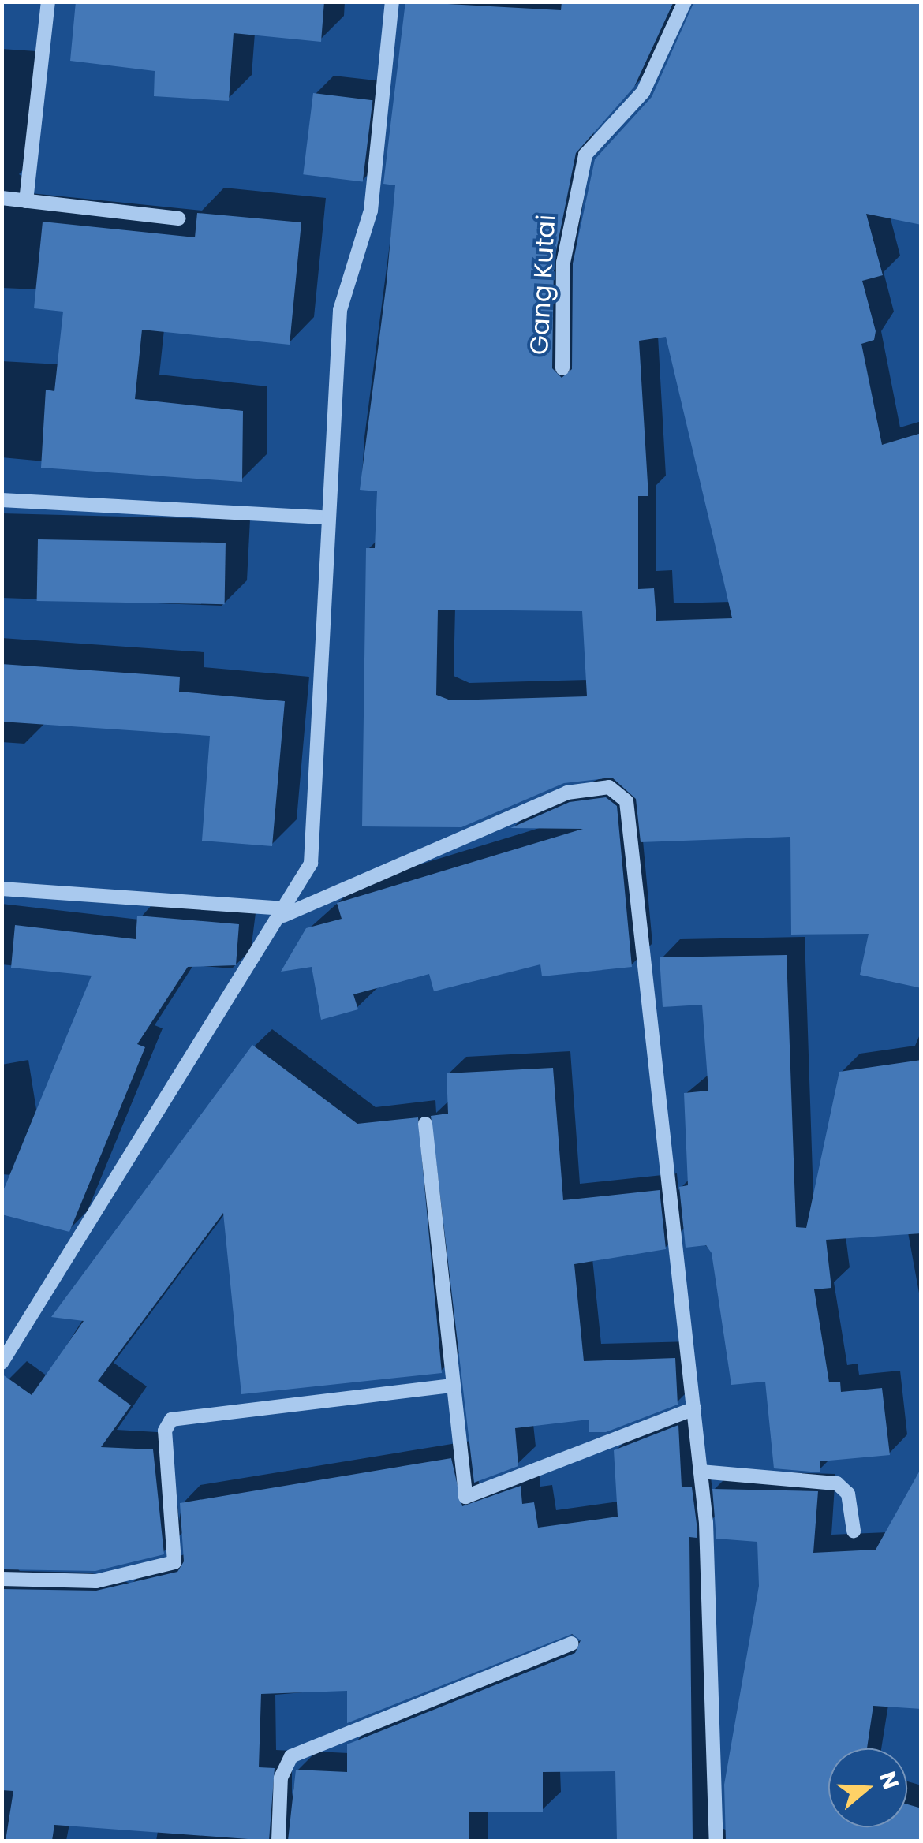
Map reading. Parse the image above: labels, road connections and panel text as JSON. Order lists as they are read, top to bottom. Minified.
{"streets":{"street":["Gang Kutai"]},"north":"right"}
